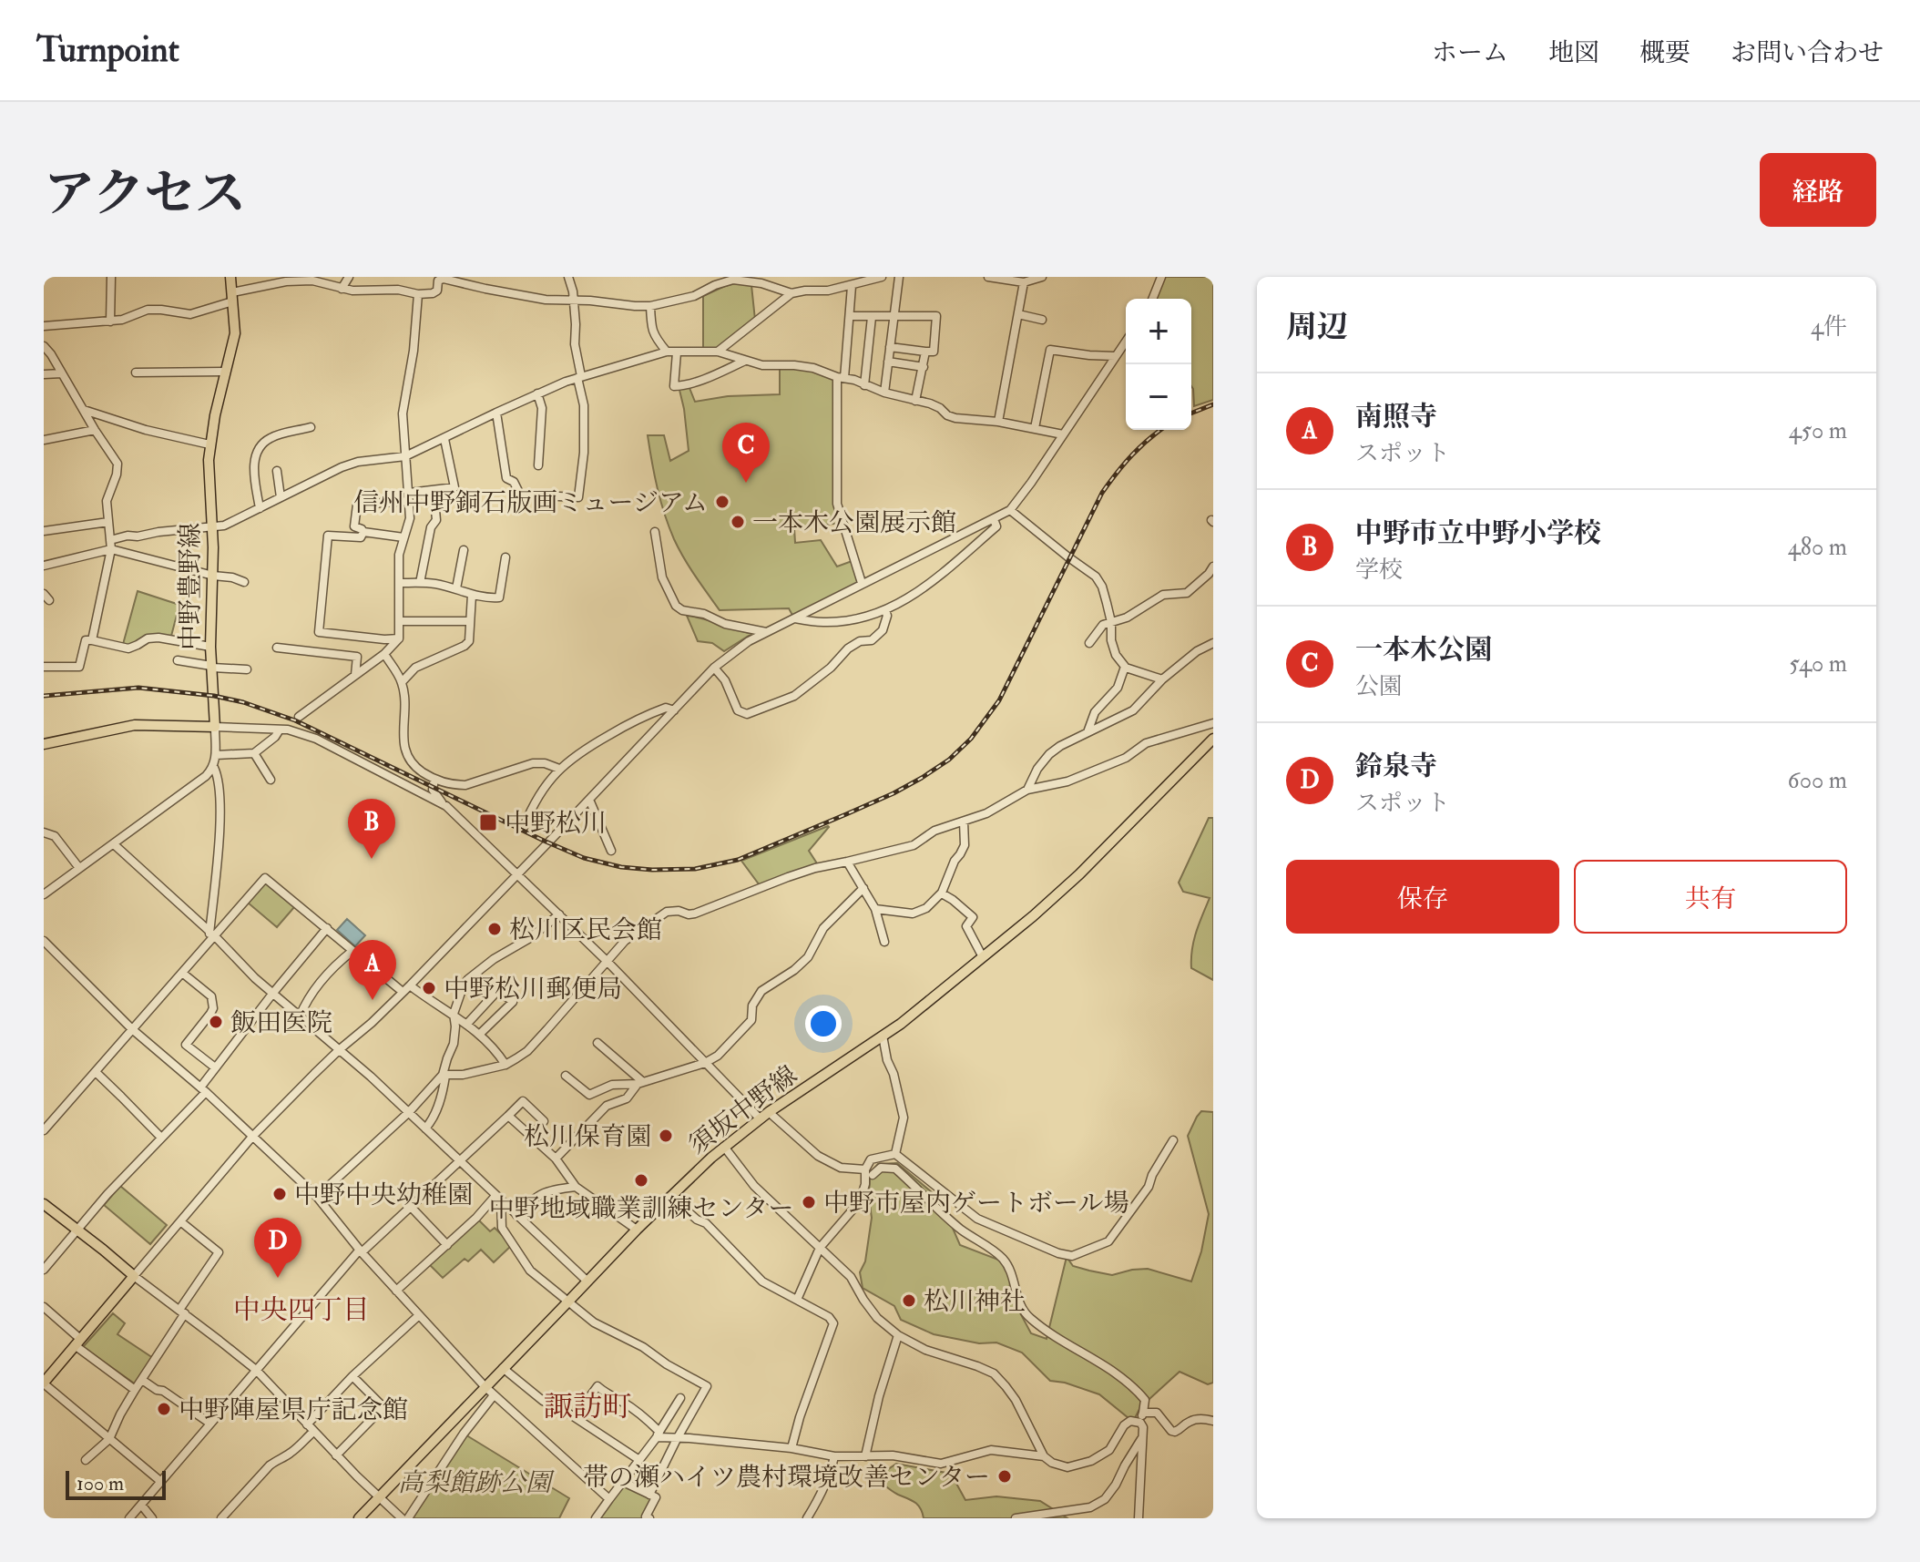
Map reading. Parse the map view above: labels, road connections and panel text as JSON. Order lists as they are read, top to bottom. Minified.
{"streets":{"main road":["中野豊野線","須坂中野線"]},"districts":["中央四丁目","諏訪町"],"parks":["高梨館跡公園"],"places":{"other":["信州中野銅石版画ミュージアム","一本木公園展示館","松川区民会館","中野松川郵便局","飯田医院","松川保育園","中野地域職業訓練センター","中野中央幼稚園","中野市屋内ゲートボール場","松川神社","中野陣屋県庁記念館","帯の瀬ハイツ農村環境改善センター"],"transit":["中野松川"]},"scale_bar":"100 m","page":{"header":"Turnpoint","nav":["ホーム","地図","概要","お問い合わせ"],"title":"アクセス","buttons":["経路",["保存","共有"]],"heading":["周辺","4件"],"map_buttons":["+","−"],"list":[{"mark":"A","name":"南照寺","note":"スポット","value":"450 m"},{"mark":"B","name":"中野市立中野小学校","note":"学校","value":"480 m"},{"mark":"C","name":"一本木公園","note":"公園","value":"540 m"},{"mark":"D","name":"鈴泉寺","note":"スポット","value":"600 m"}],"pins":["C","B","A","D"],"scale":"100 m"}}
